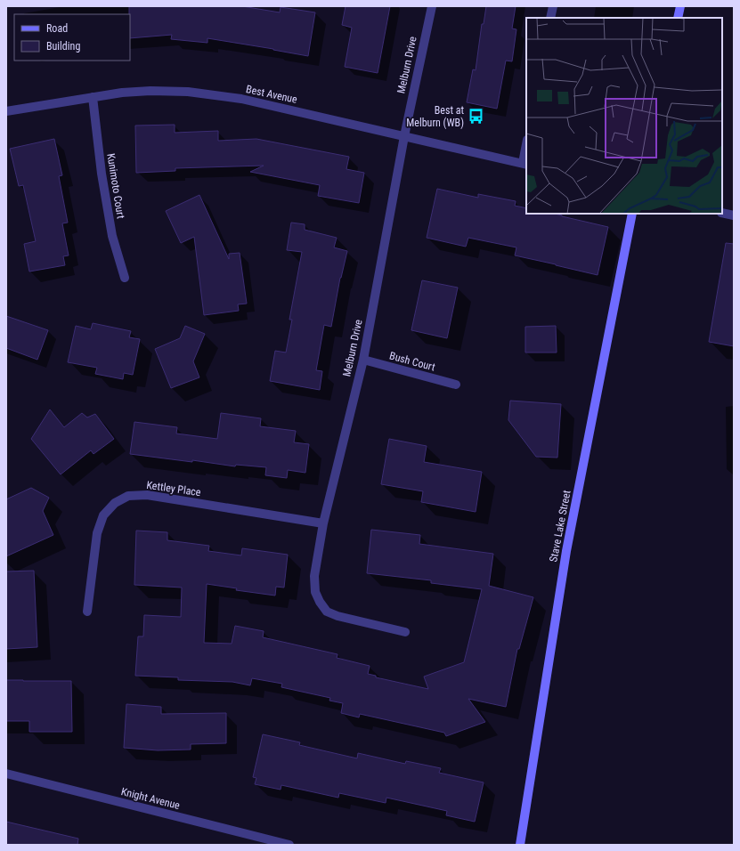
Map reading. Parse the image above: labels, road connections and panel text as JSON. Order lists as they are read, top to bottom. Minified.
{"streets":{"main road":["Stave Lake Street"],"street":["Melburn Drive","Best Avenue","Kunimoto Court","Bush Court","Kettley Place","Knight Avenue"]},"crossings":[["Melburn Drive","Best Avenue"],["Melburn Drive","Bush Court"],["Melburn Drive","Kettley Place"],["Best Avenue","Kunimoto Court"]],"places":{"bus stop":["Best at Melburn (WB)"]},"legend":["Road","Building"]}
